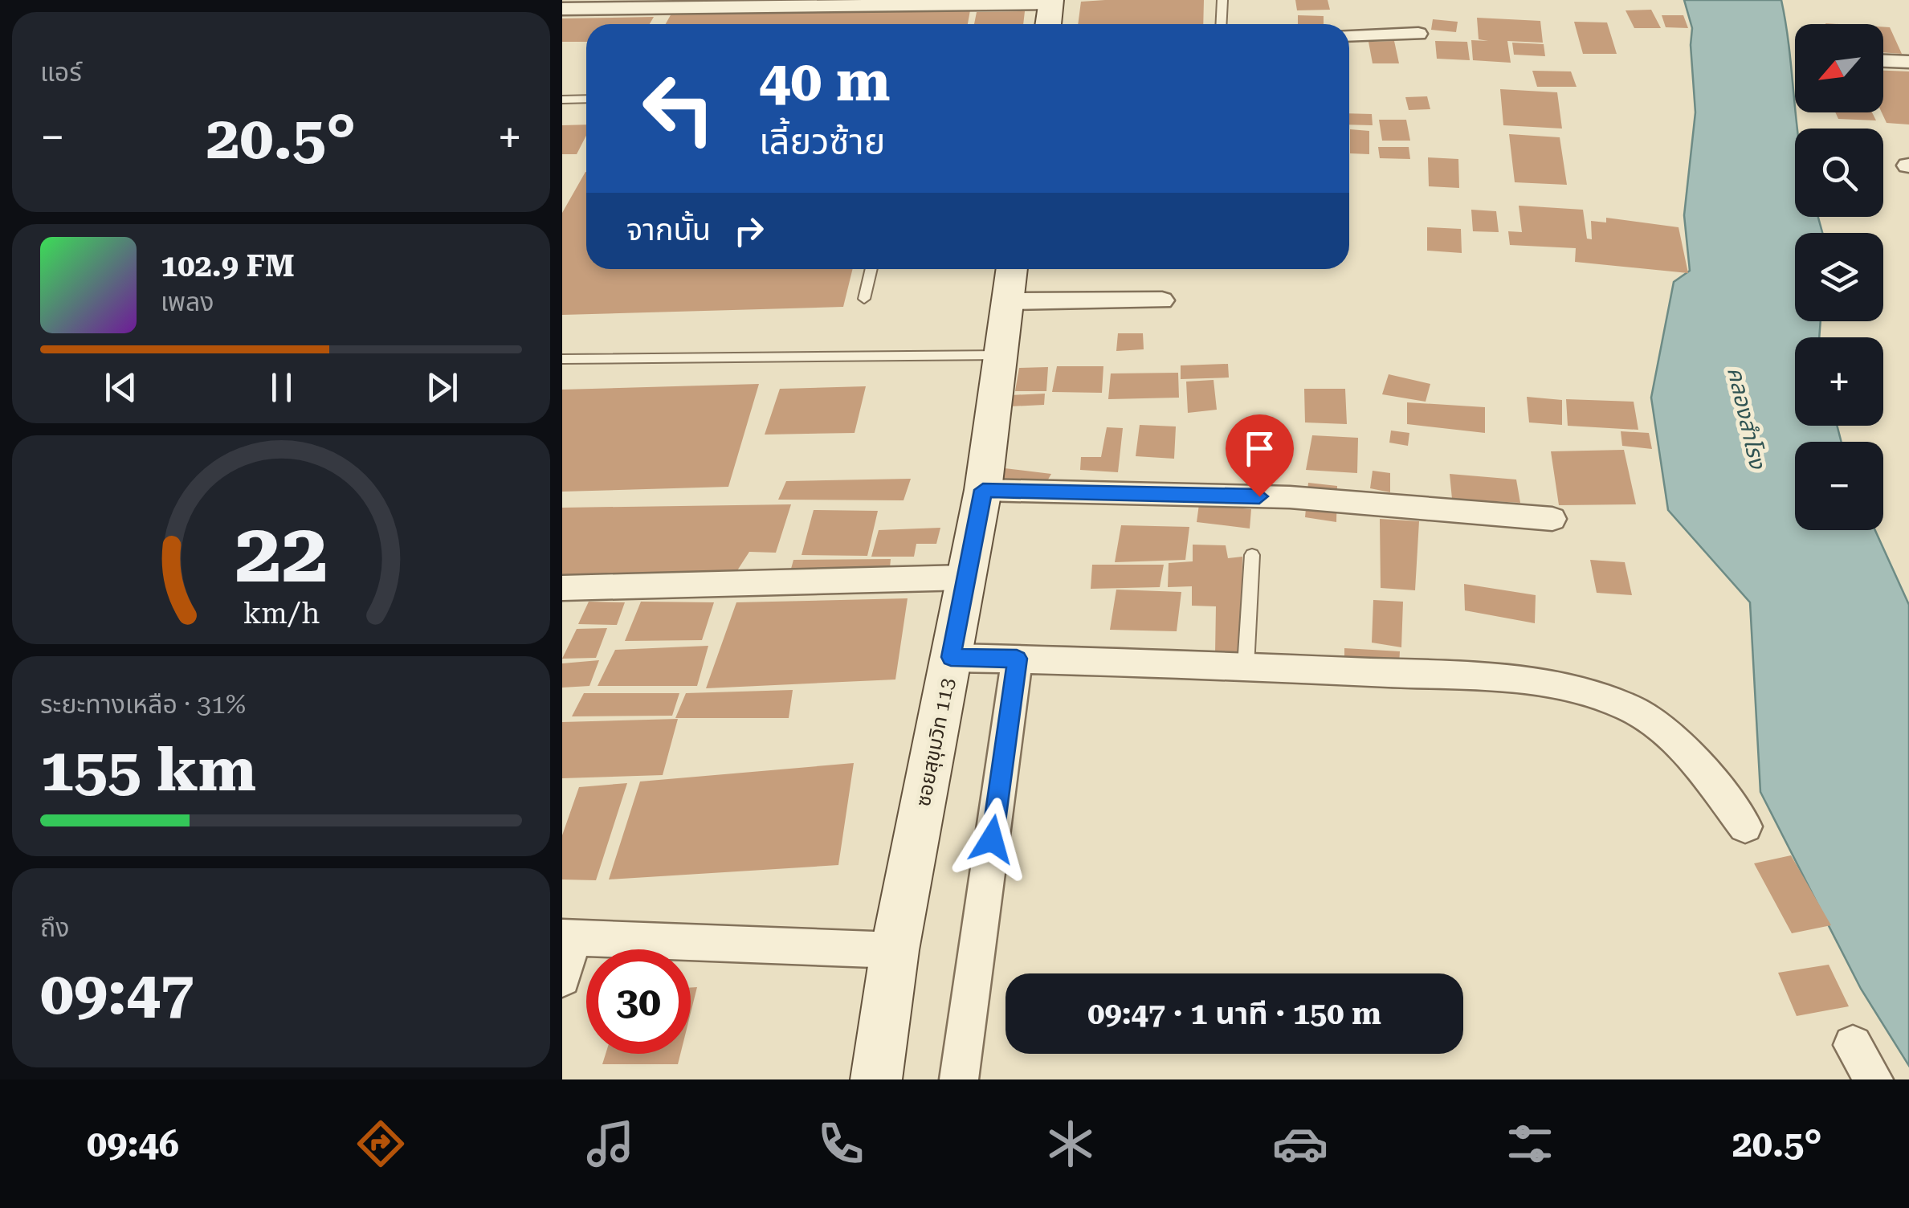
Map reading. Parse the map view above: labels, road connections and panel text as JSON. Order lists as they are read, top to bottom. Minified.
{"streets":{"main road":["ซอยสุขุมวิท 113"]},"water":["คลองสำโรง"],"north":"bottom left","page":{"tile":["แอร์",["ระยะทางเหลือ · 31%","155 km"],["ถึง","09:47"]],"map_buttons":["+","−"],"turn":["40 m","เลี้ยวซ้าย"],"heat":["−","20.5°","+"],"then":"จากนั้น","song":["102.9 FM","เพลง"],"limit":"30","trip":"09:47 · 1 นาที · 150 m","tabs":["09:46","20.5°"],"gauge":["22","km/h"]}}
